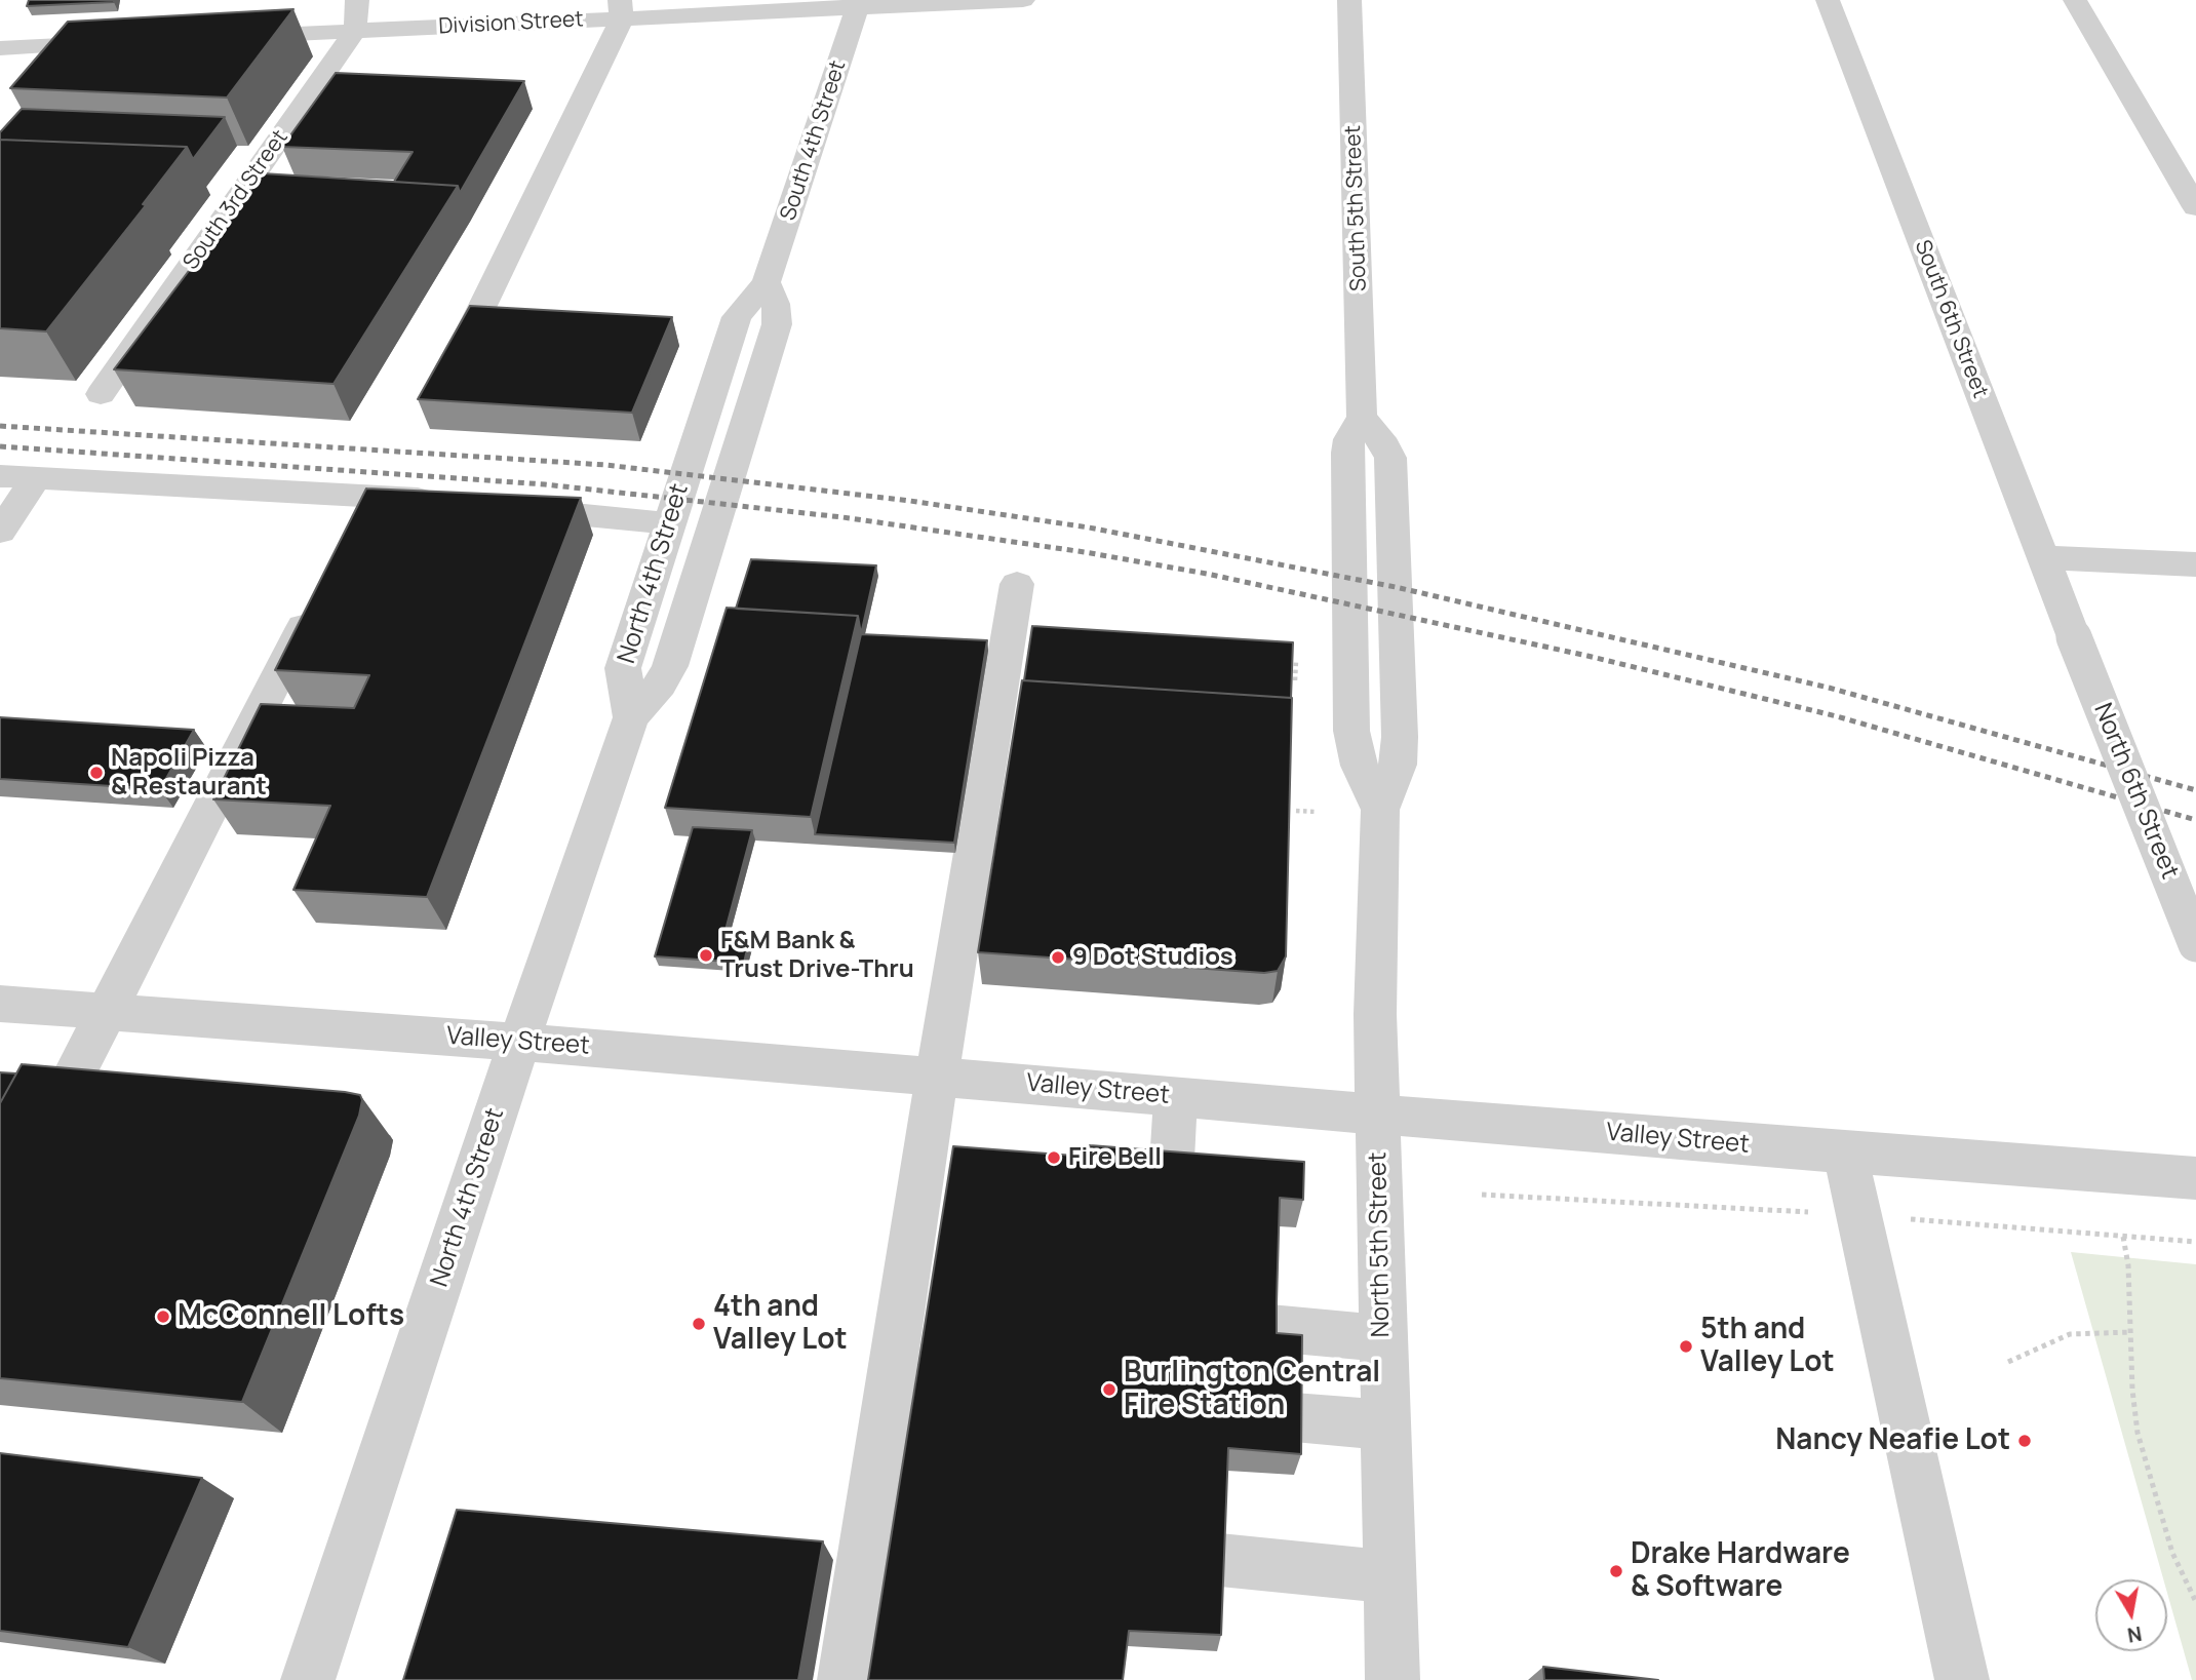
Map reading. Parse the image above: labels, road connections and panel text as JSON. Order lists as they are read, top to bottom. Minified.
{"streets":{"street":["Division Street","South 4th Street","South 3rd Street","South 5th Street","South 6th Street","North 4th Street","North 6th Street","Valley Street","North 5th Street"]},"crossings":[["Division Street","South 4th Street"],["Division Street","South 3rd Street"],["South 4th Street","North 4th Street"],["South 5th Street","North 5th Street"],["South 6th Street","North 6th Street"],["North 4th Street","Valley Street"],["Valley Street","North 5th Street"]],"places":["Napoli Pizza & Restaurant","F&M Bank & Trust Drive-Thru","9 Dot Studios","Fire Bell","McConnell Lofts","4th and Valley Lot","5th and Valley Lot","Burlington Central Fire Station","Nancy Neafie Lot","Drake Hardware & Software"],"north":"bottom"}
